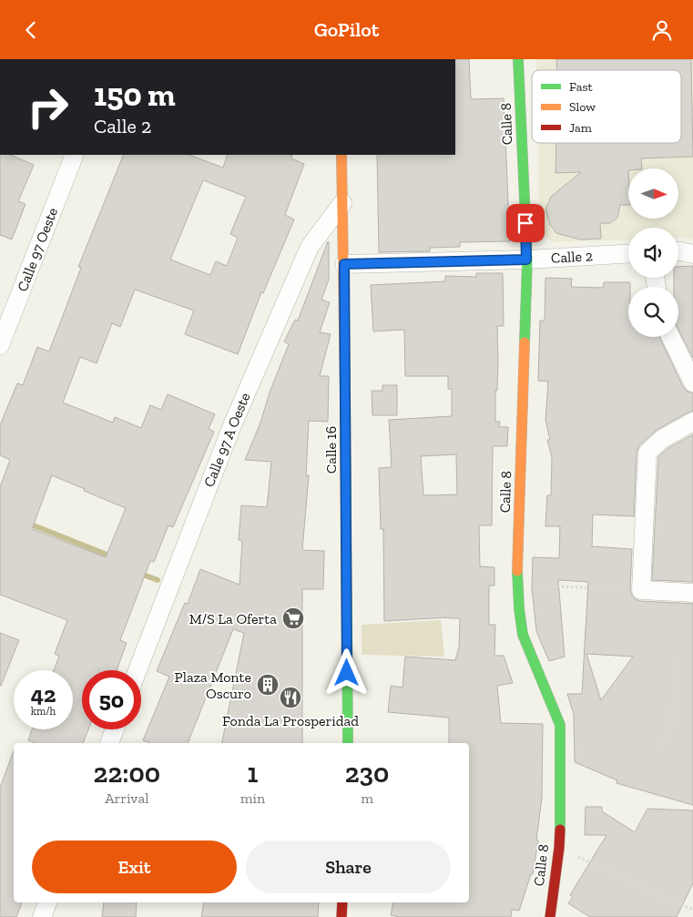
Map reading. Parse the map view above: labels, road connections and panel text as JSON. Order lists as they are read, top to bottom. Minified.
{"streets":{"street":["Calle 8","Calle 97 Oeste","Calle 2","Calle 97 A Oeste","Calle 16"]},"crossings":[["Calle 8","Calle 2"],["Calle 2","Calle 16"],["Calle 97 A Oeste","Calle 16"]],"places":{"supermarket":["M/S La Oferta"],"building":["Plaza Monte Oscuro"],"restaurant":["Fonda La Prosperidad"]},"legend":["Fast","Slow","Jam"],"north":"right","page":{"header":"GoPilot","turn":["150 m","Calle 2"],"speed":"42 km/h","limit":"50","eta":["22:00","Arrival","1","min","230","m"],"buttons":["Exit","Share"]}}
